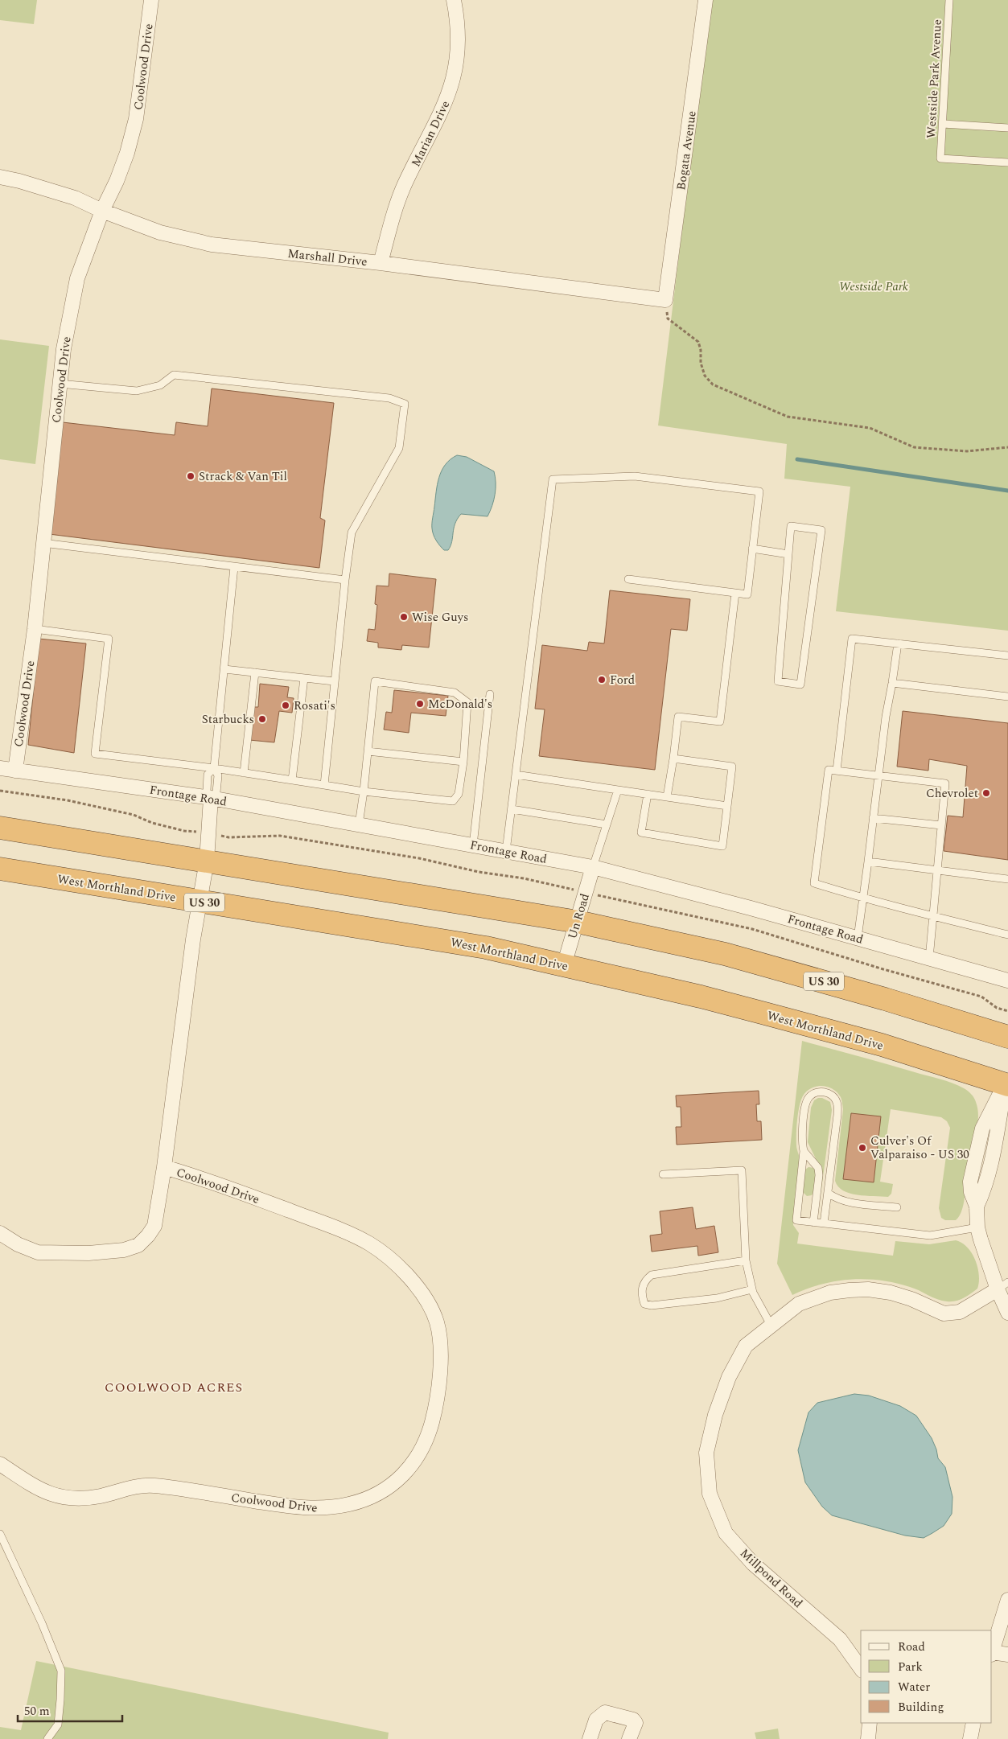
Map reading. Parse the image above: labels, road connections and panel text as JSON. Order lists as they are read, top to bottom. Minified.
{"streets":{"highway":["West Morthland Drive","US 30"],"street":["Coolwood Drive","Marian Drive","Bogata Avenue","Marshall Drive","Frontage Road","Un Road","Millpond Road"],"lane":["Westside Park Avenue"]},"crossings":[["Coolwood Drive","Marshall Drive"],["Coolwood Drive","Frontage Road"],["Coolwood Drive","West Morthland Drive"],["Coolwood Drive","US 30"],["Marian Drive","Marshall Drive"],["Bogata Avenue","Marshall Drive"],["Frontage Road","Un Road"],["West Morthland Drive","Un Road"],["US 30","Un Road"]],"districts":["COOLWOOD ACRES"],"parks":["Westside Park"],"places":["Strack & Van Til","Wise Guys","Ford","McDonald's","Rosati's","Starbucks","Chevrolet","Culver's Of Valparaiso - US 30"],"legend":["Road","Park","Water","Building"],"scale_bar":"50 m"}
